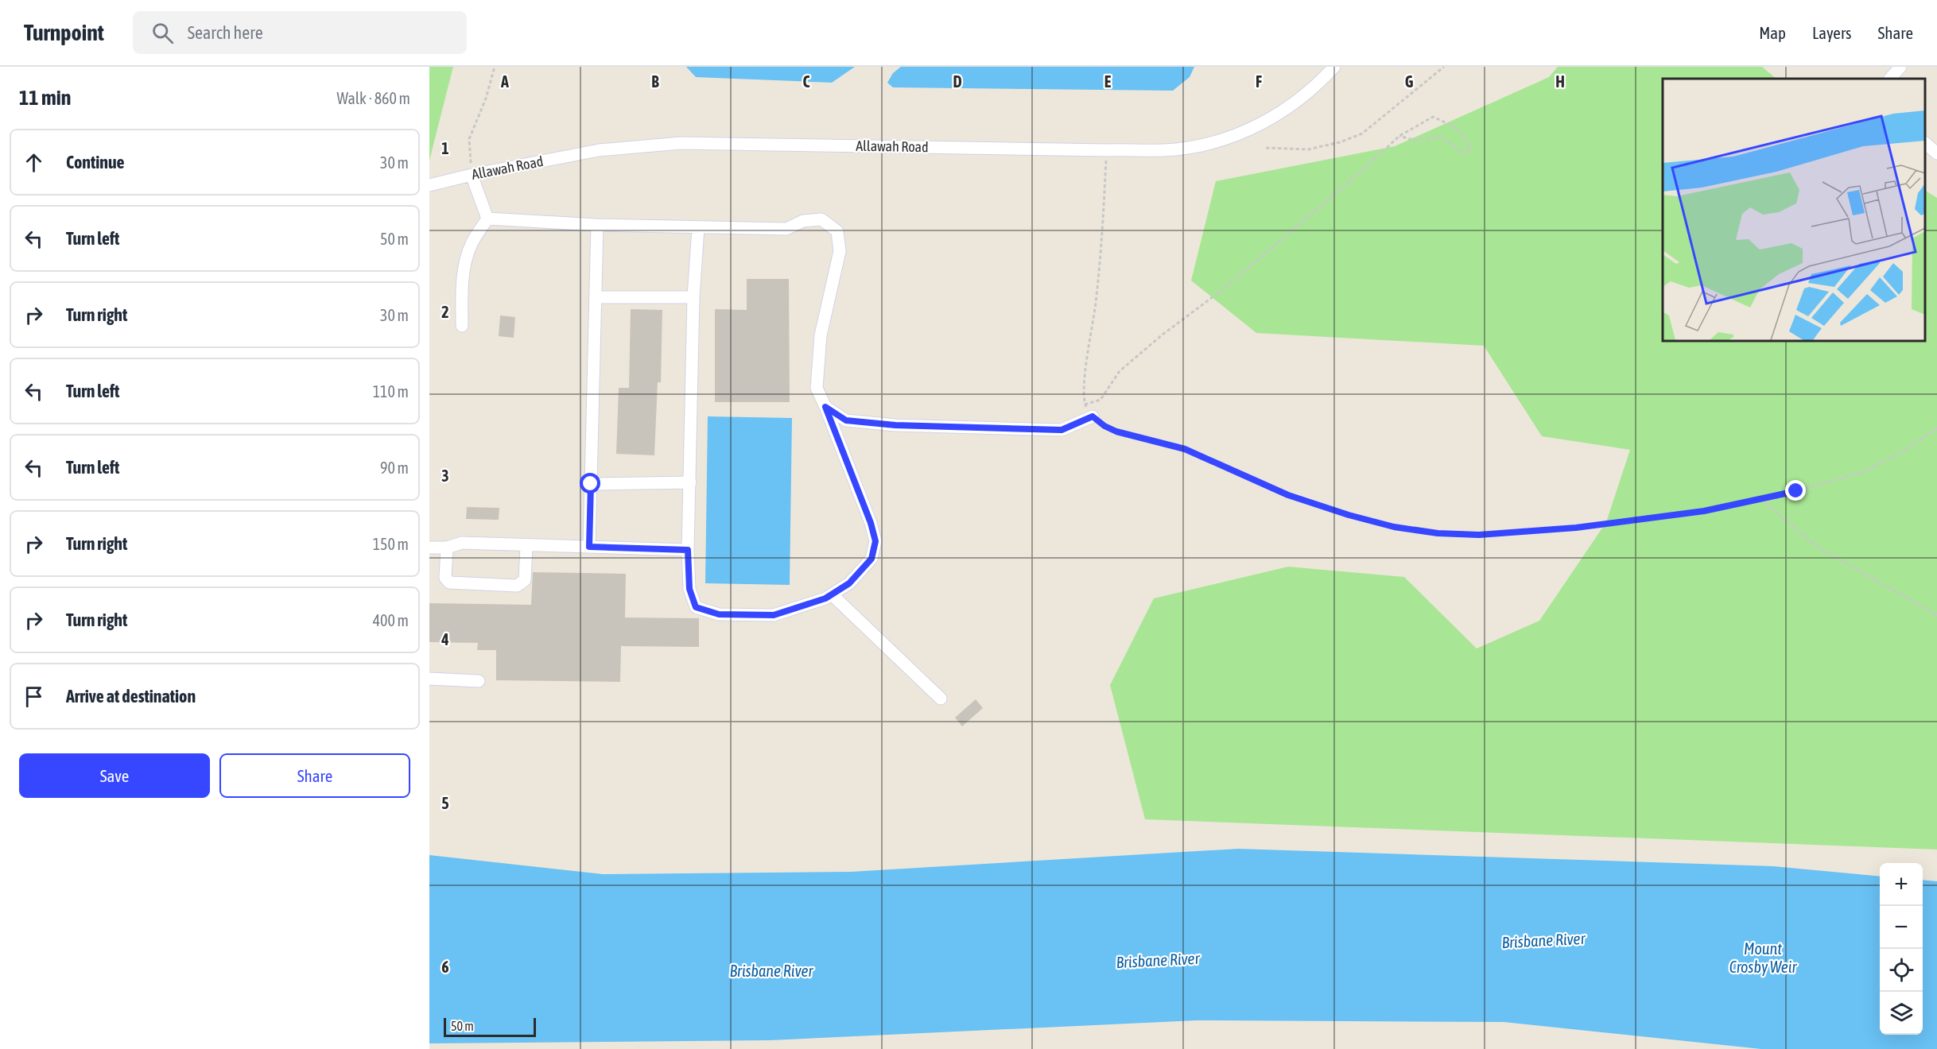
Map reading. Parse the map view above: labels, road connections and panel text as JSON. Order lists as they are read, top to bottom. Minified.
{"streets":{"street":["Allawah Road"]},"water":["Brisbane River","Mount Crosby Weir"],"scale_bar":"50 m","page":{"header":"Turnpoint","search":"Search here","nav":["Map","Layers","Share"],"heading":["11 min","Walk · 860 m"],"list":[["Continue","30 m"],["Turn left","50 m"],["Turn right","30 m"],["Turn left","110 m"],["Turn left","90 m"],["Turn right","150 m"],["Turn right","400 m"],"Arrive at destination"],"buttons":["Save","Share"],"map_buttons":["+","−"],"scale":"50 m"},"grid":{"columns":["A","B","C","D","E","F","G","H"],"rows":["1","2","3","4","5","6"]}}
